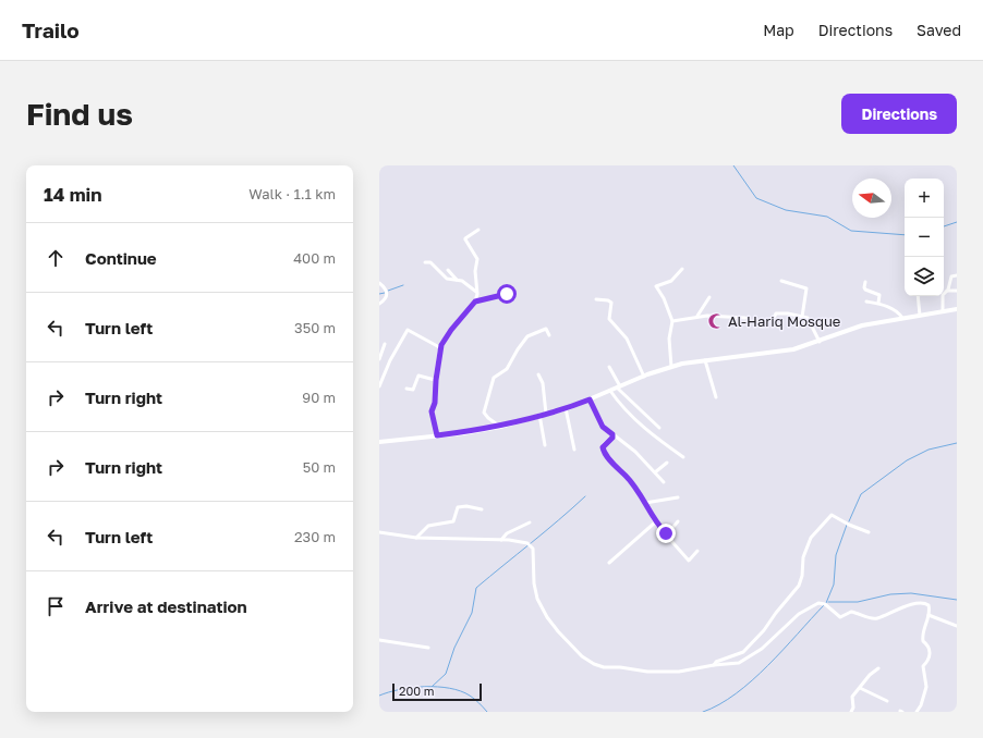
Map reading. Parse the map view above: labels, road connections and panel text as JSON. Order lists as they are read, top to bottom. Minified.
{"places":{"mosque":["Al-Hariq Mosque"]},"scale_bar":"200 m","north":"left","page":{"header":"Trailo","nav":["Map","Directions","Saved"],"buttons":"Directions","title":"Find us","heading":["14 min","Walk · 1.1 km"],"map_buttons":["+","−"],"list":[["Continue","400 m"],["Turn left","350 m"],["Turn right","90 m"],["Turn right","50 m"],["Turn left","230 m"],"Arrive at destination"],"scale":"200 m"}}
